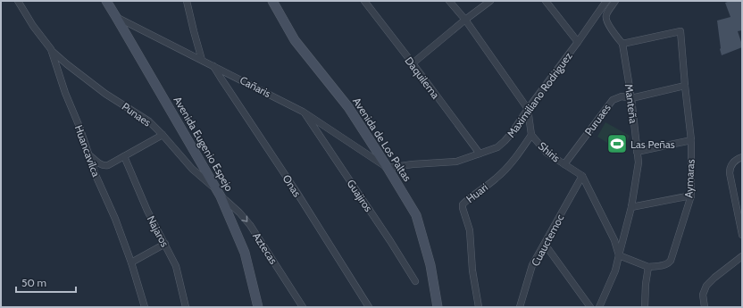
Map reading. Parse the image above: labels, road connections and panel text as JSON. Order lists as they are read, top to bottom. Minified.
{"streets":{"main road":["Avenida de Los Paltas","Avenida Eugenio Espejo"],"street":["Daquilema","Cañaris","Maximiliano Rodriguez","Manteña","Punaes","Puruaes","Huancavilca","Shiris","Aymaras","Onas","Huari","Guajiros","Najaros","Cuauctemoc","Aztecas"]},"crossings":[["Daquilema","Maximiliano Rodriguez"],["Cañaris","Maximiliano Rodriguez"],["Cañaris","Avenida de Los Paltas"],["Cañaris","Avenida Eugenio Espejo"],["Cañaris","Onas"],["Cañaris","Guajiros"],["Maximiliano Rodriguez","Avenida de Los Paltas"],["Maximiliano Rodriguez","Shiris"],["Manteña","Puruaes"],["Manteña","Aymaras"],["Punaes","Avenida Eugenio Espejo"],["Punaes","Huancavilca"],["Puruaes","Shiris"],["Puruaes","Aymaras"],["Avenida Eugenio Espejo","Aztecas"],["Shiris","Huari"],["Shiris","Cuauctemoc"]],"one_way":["Aztecas"],"places":{"sports":["Las Peñas"]},"scale_bar":"50 m"}
